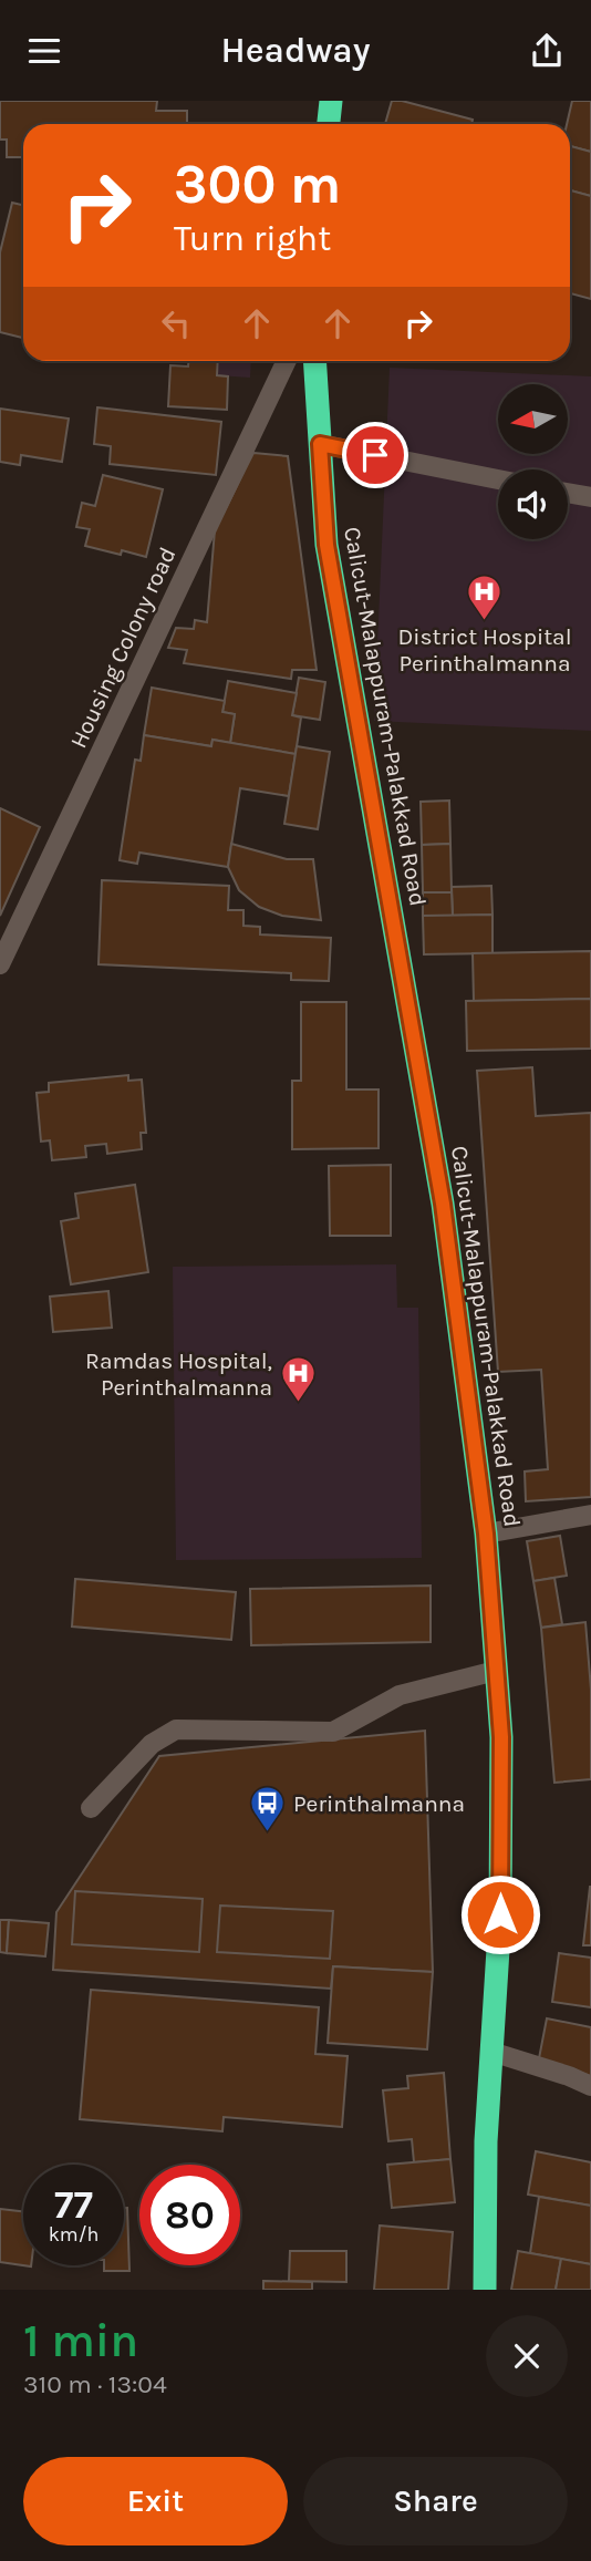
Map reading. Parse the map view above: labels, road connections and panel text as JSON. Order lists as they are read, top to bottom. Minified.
{"streets":{"highway":["Calicut-Malappuram-Palakkad Road"],"street":["Housing Colony road"]},"places":{"hospital":["District Hospital Perinthalmanna","Ramdas Hospital, Perinthalmanna"],"bus stop":["Perinthalmanna"]},"north":"left","page":{"header":"Headway","turn":["300 m","Turn right"],"speed":"77 km/h","limit":"80","heading":["1 min","310 m · 13:04"],"buttons":["Exit","Share"]}}
